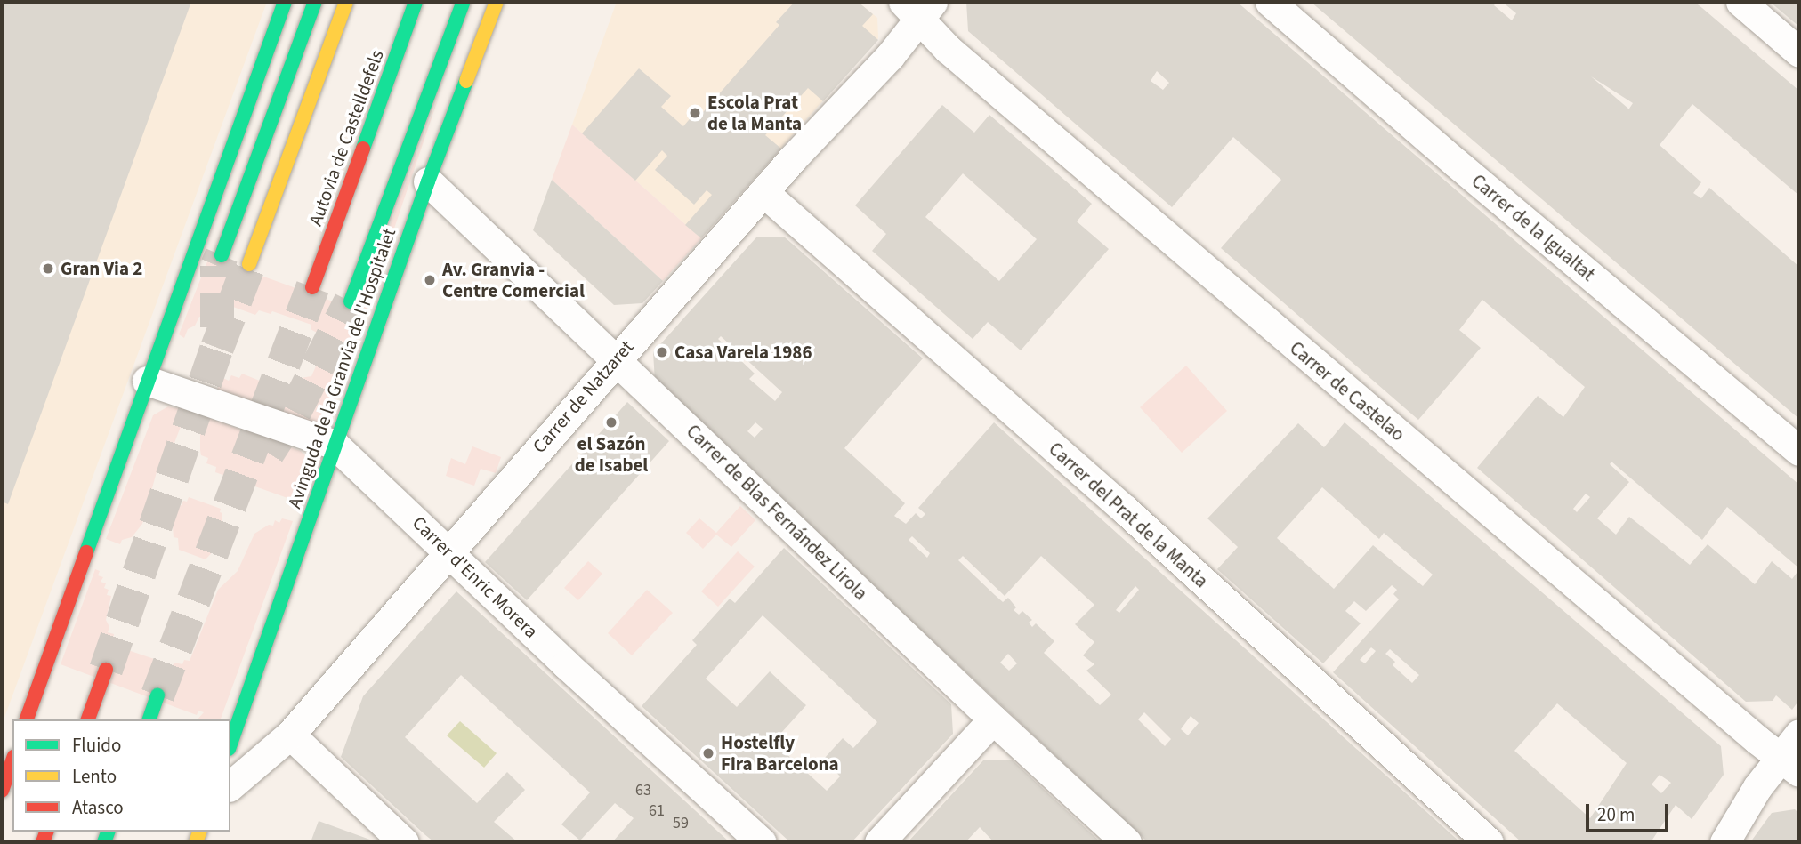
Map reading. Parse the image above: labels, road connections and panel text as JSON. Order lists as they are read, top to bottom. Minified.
{"streets":{"main road":["Autovia de Castelldefels","Avinguda de la Granvia de l'Hospitalet"],"street":["Carrer de la Igualtat","Carrer de Castelao","Carrer de Natzaret","Carrer de Blas Fernández Lirola","Carrer del Prat de la Manta","Carrer d'Enric Morera"]},"crossings":[["Avinguda de la Granvia de l'Hospitalet","Carrer de Blas Fernández Lirola"],["Avinguda de la Granvia de l'Hospitalet","Carrer d'Enric Morera"],["Carrer de Castelao","Carrer de Natzaret"],["Carrer de Natzaret","Carrer de Blas Fernández Lirola"],["Carrer de Natzaret","Carrer del Prat de la Manta"],["Carrer de Natzaret","Carrer d'Enric Morera"]],"places":["Escola Prat de la Manta","Gran Via 2","Av. Granvia - Centre Comercial","Casa Varela 1986","el Sazón de Isabel","Hostelfly Fira Barcelona"],"house_numbers":["63","61","59"],"legend":["Fluido","Lento","Atasco"],"scale_bar":"20 m"}
